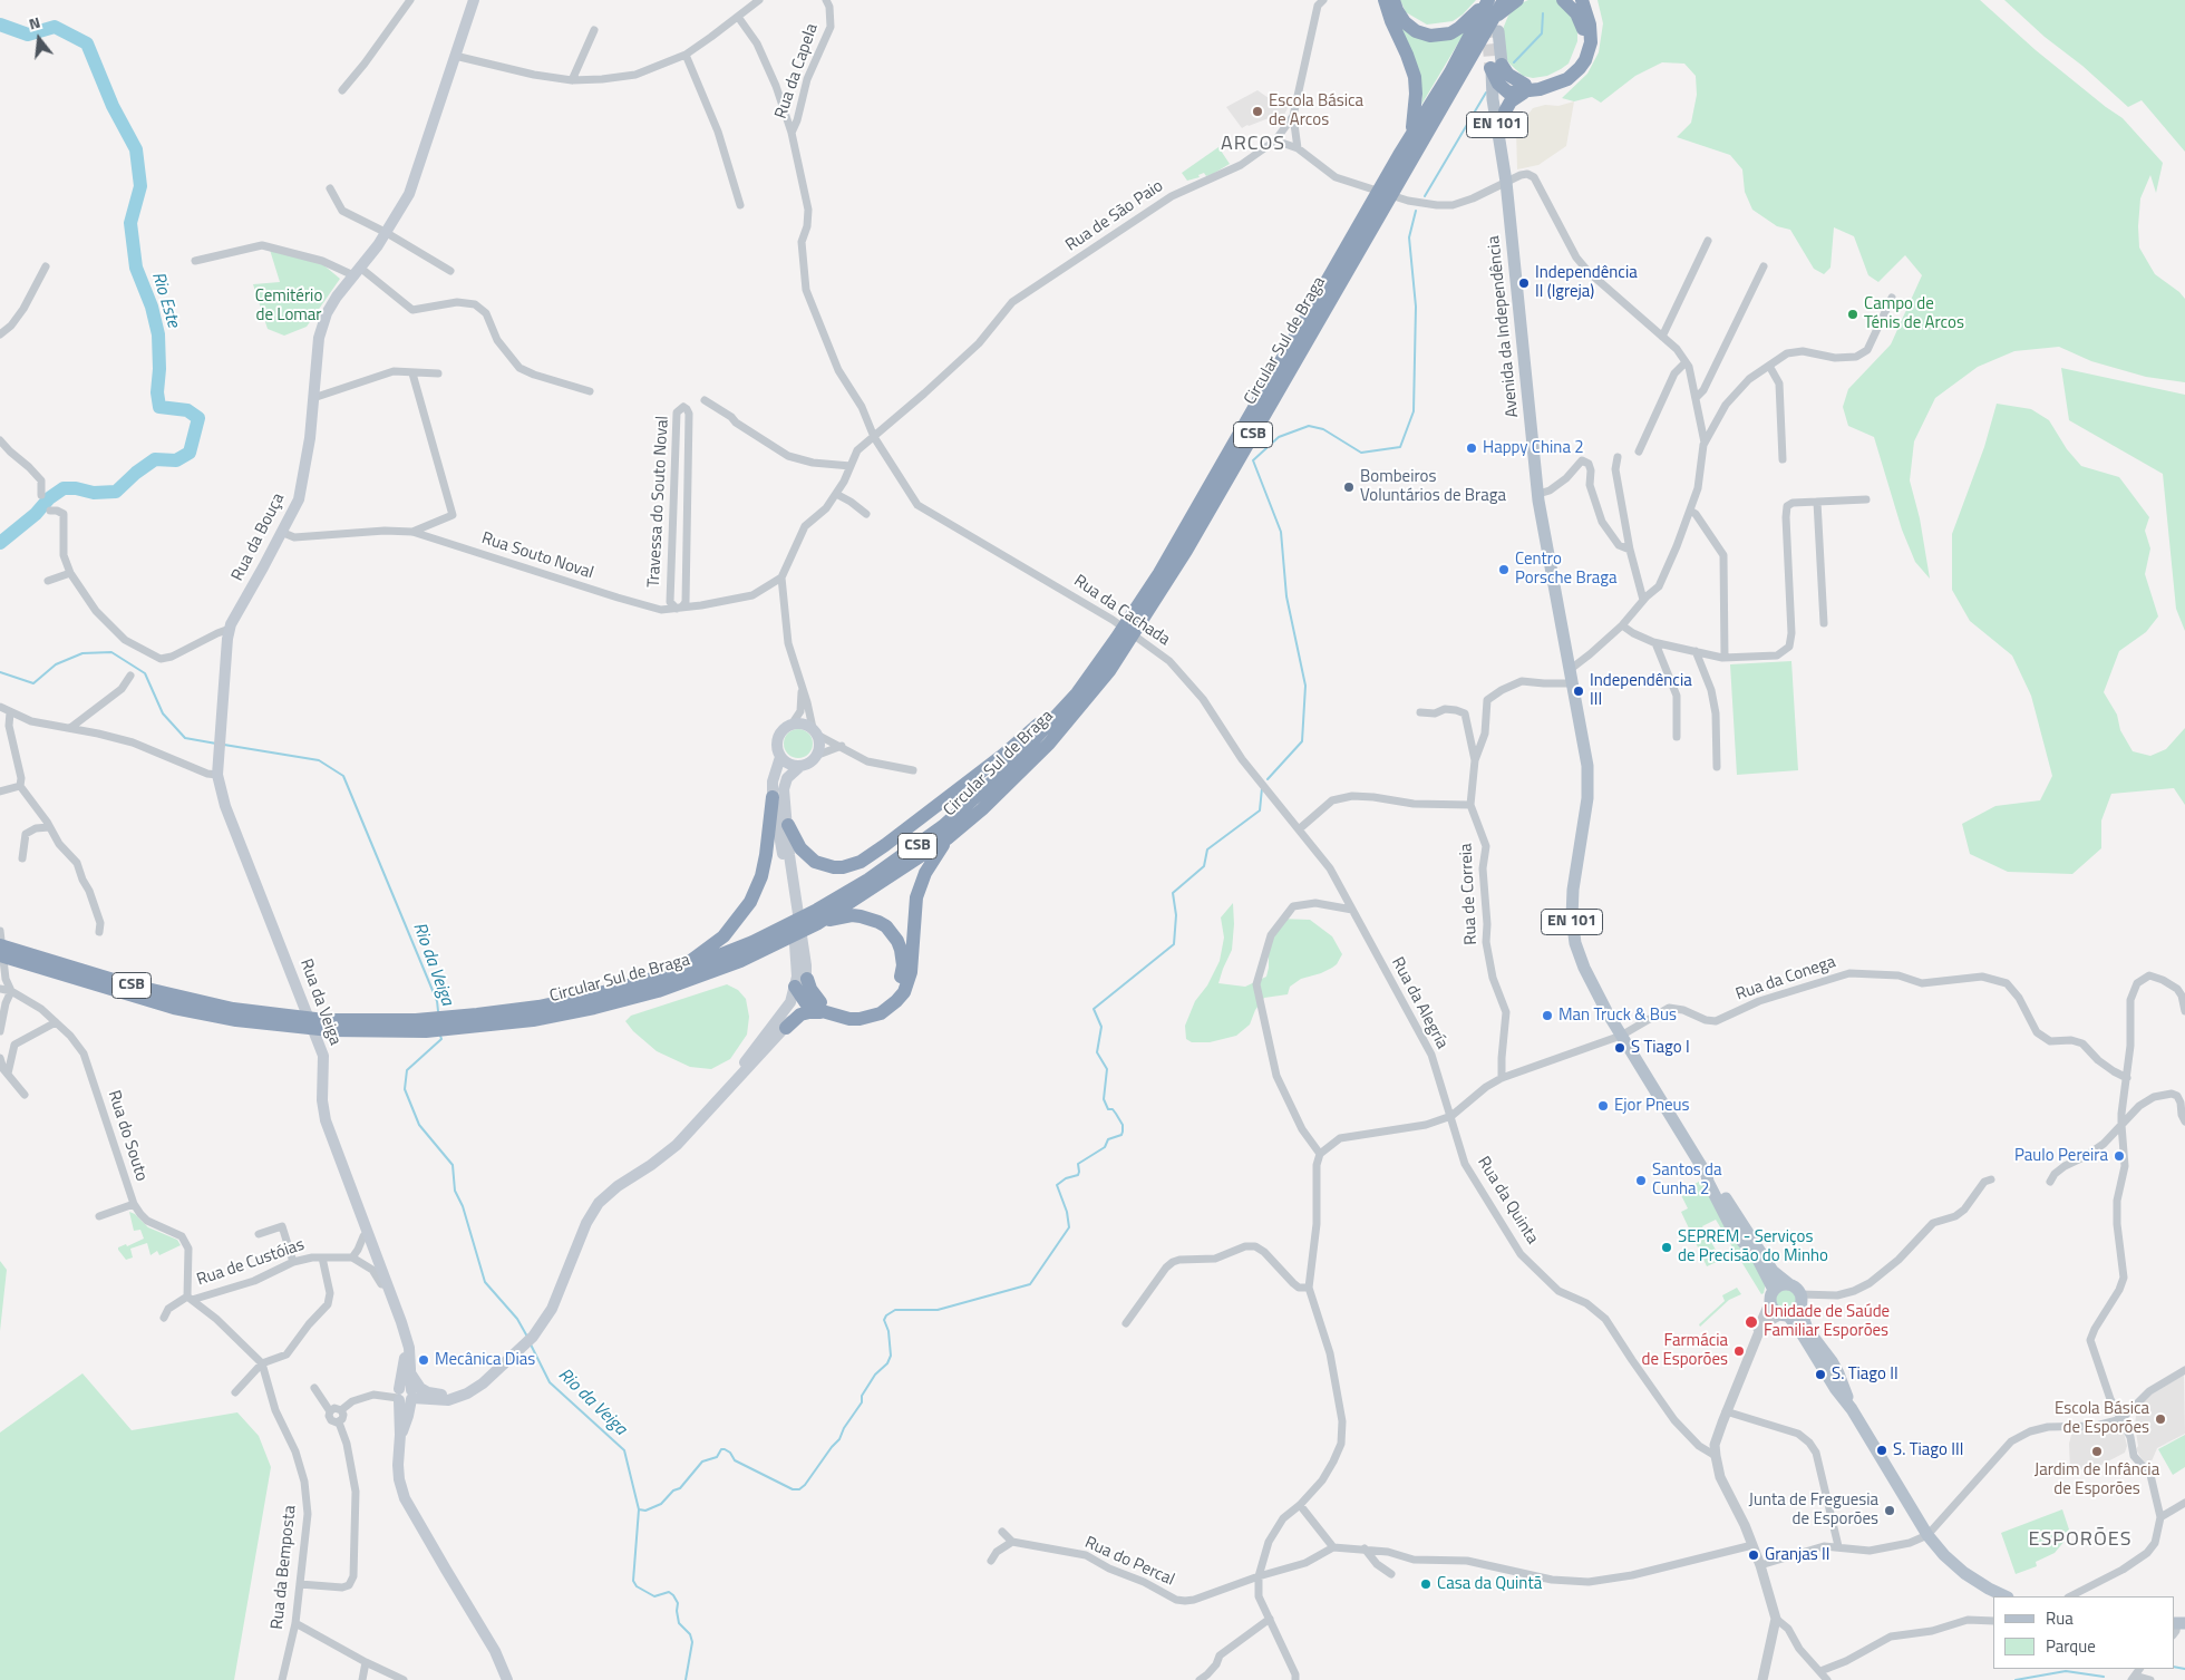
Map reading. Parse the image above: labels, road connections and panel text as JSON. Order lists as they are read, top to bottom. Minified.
{"streets":{"highway":["Circular Sul de Braga","CSB"],"main road":["EN 101","Avenida da Independência","Rua da Bouça","Rua da Veiga"],"street":["Rua da Capela","Rua de São Paio","Travessa do Souto Noval","Rua Souto Noval","Rua da Cachada","Rua de Correia","Rua da Conega","Rua da Alegría","Rua do Souto","Rua da Quinta","Rua de Custóias","Rua do Percal","Rua da Bemposta"]},"crossings":[["Rua da Capela","Rua de São Paio"],["Rua da Capela","Rua da Cachada"],["EN 101","Avenida da Independência"],["EN 101","Rua da Conega"],["Rua de São Paio","Rua Souto Noval"],["Rua de São Paio","Rua da Cachada"],["Avenida da Independência","Rua de Correia"],["Avenida da Independência","Rua da Conega"],["Travessa do Souto Noval","Rua Souto Noval"],["Rua da Bouça","Rua Souto Noval"],["Rua da Bouça","Rua da Veiga"],["Rua da Cachada","Rua da Alegría"],["Rua de Correia","Rua da Conega"],["Rua da Conega","Rua da Alegría"],["Rua da Conega","Rua da Quinta"],["Rua da Alegría","Rua da Quinta"],["Rua do Souto","Rua de Custóias"],["Rua do Souto","Rua da Bemposta"],["Rua de Custóias","Rua da Bemposta"]],"districts":["ARCOS","ESPORÕES"],"water":["Rio Este","Rio da Veiga"],"parks":["Cemitério de Lomar"],"places":["Escola Básica de Arcos","Independência II (Igreja)","Campo de Ténis de Arcos","Happy China 2","Bombeiros Voluntários de Braga","Centro Porsche Braga","Independência III","Man Truck & Bus","S Tiago I","Ejor Pneus","Paulo Pereira","Santos da Cunha 2","SEPREM - Serviços de Precisão do Minho","Unidade de Saúde Familiar Esporões","Farmácia de Esporões","Mecânica Dias","S. Tiago II","Escola Básica de Esporões","S. Tiago III","Jardim de Infância de Esporões","Junta de Freguesia de Esporões","Granjas II","Casa da Quintã"],"legend":["Rua","Parque"],"north":"top"}
